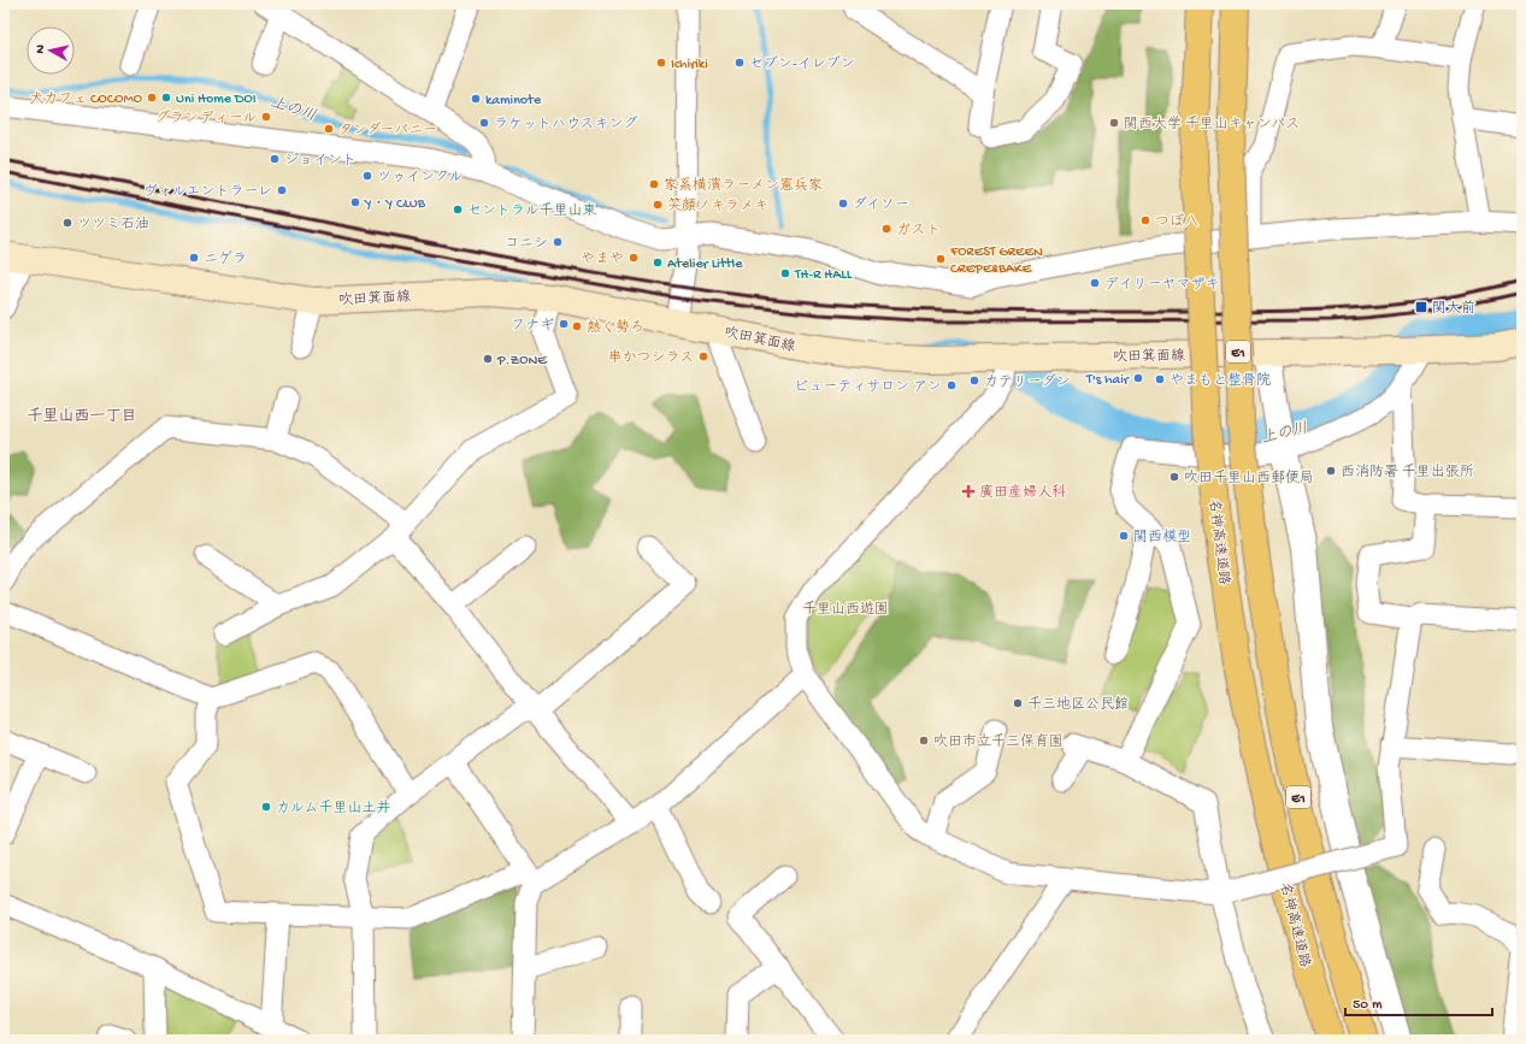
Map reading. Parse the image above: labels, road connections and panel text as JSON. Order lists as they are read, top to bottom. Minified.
{"streets":{"highway":["E1","名神高速道路"],"main road":["吹田箕面線"]},"districts":["千里山西一丁目"],"water":["上の川"],"parks":["千里山西遊園"],"places":{"other":["Ichiriki","セブン-イレブン","犬カフェ COCOMO","Uni Home DOI","kaminote","グランディール","ラケットハウスキング","関西大学 千里山キャンパス","タンダーパニー","ジョイント","ツゥインクル","家系横濱ラーメン憲兵家","ヴォルエントラーレ","Y・Y CLUB","ダイソー","笑顔ノキラメキ","セントラル千里山東","つぼ八","ツツミ石油","ガスト","コニシ","ニゲラ","やまや","FOREST GREEN CREPE&BAKE","Atelier Little","TH-R HALL","デイリーヤマザキ","フナギ","熱く勢ろ","串かつシラス","P.ZONE","T's hair","やまもと整骨院","カテリーダン","ビューティサロン アン","西消防署 千里出張所","吹田千里山西郵便局","関西模型","千三地区公民館","吹田市立千三保育園","カルム千里山土井"],"transit":["関大前"],"health":["廣田産婦人科"]},"scale_bar":"50 m","north":"left"}
